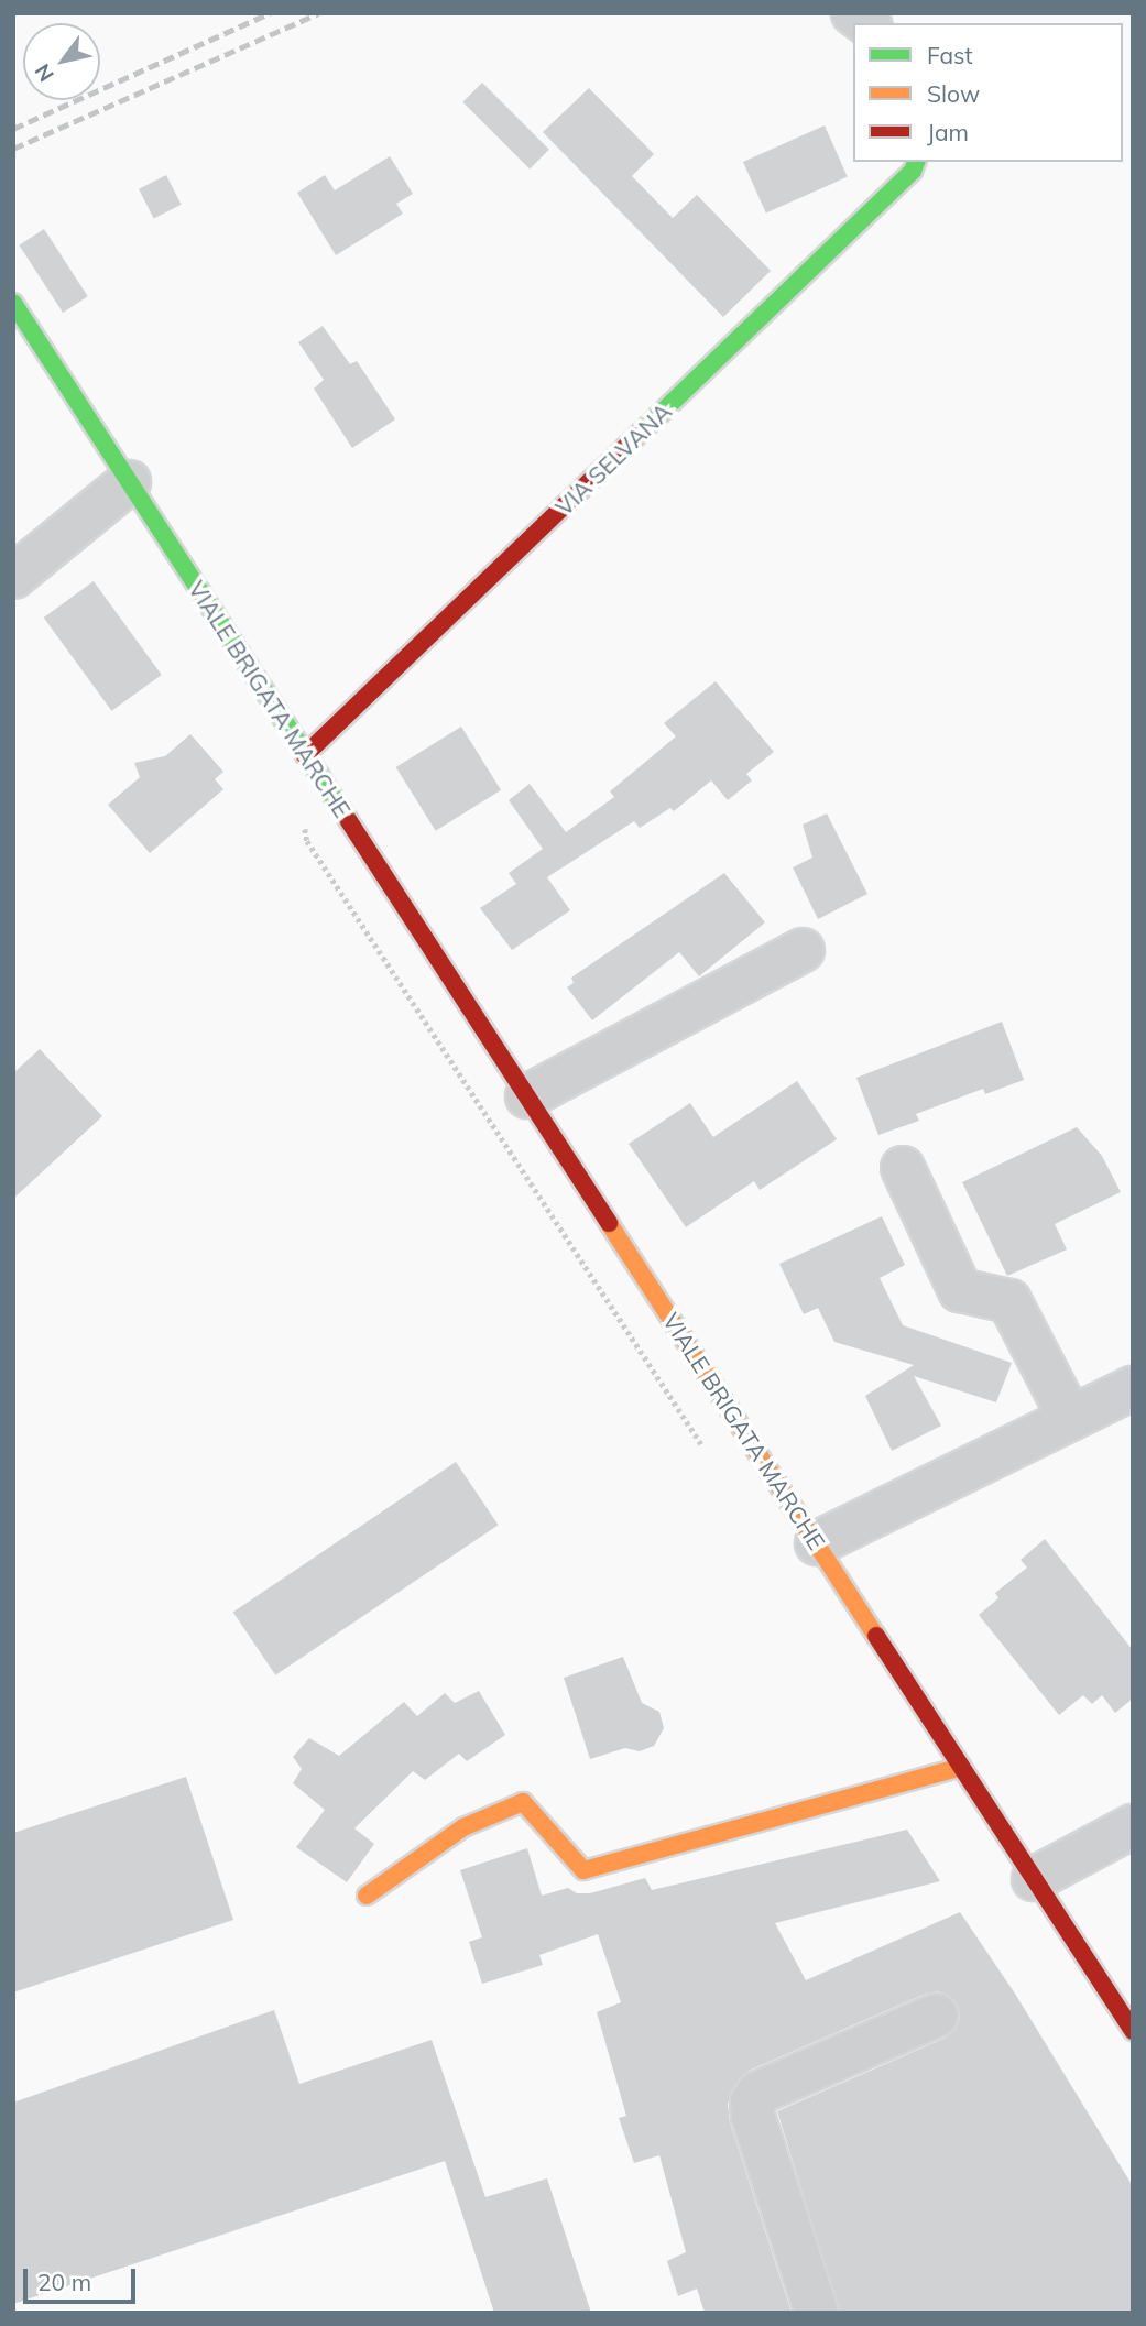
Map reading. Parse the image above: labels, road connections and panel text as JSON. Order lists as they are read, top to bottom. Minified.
{"streets":{"street":["VIA SELVANA","VIALE BRIGATA MARCHE"]},"crossings":[["VIA SELVANA","VIALE BRIGATA MARCHE"]],"legend":["Fast","Slow","Jam"],"scale_bar":"20 m","north":"bottom left"}
